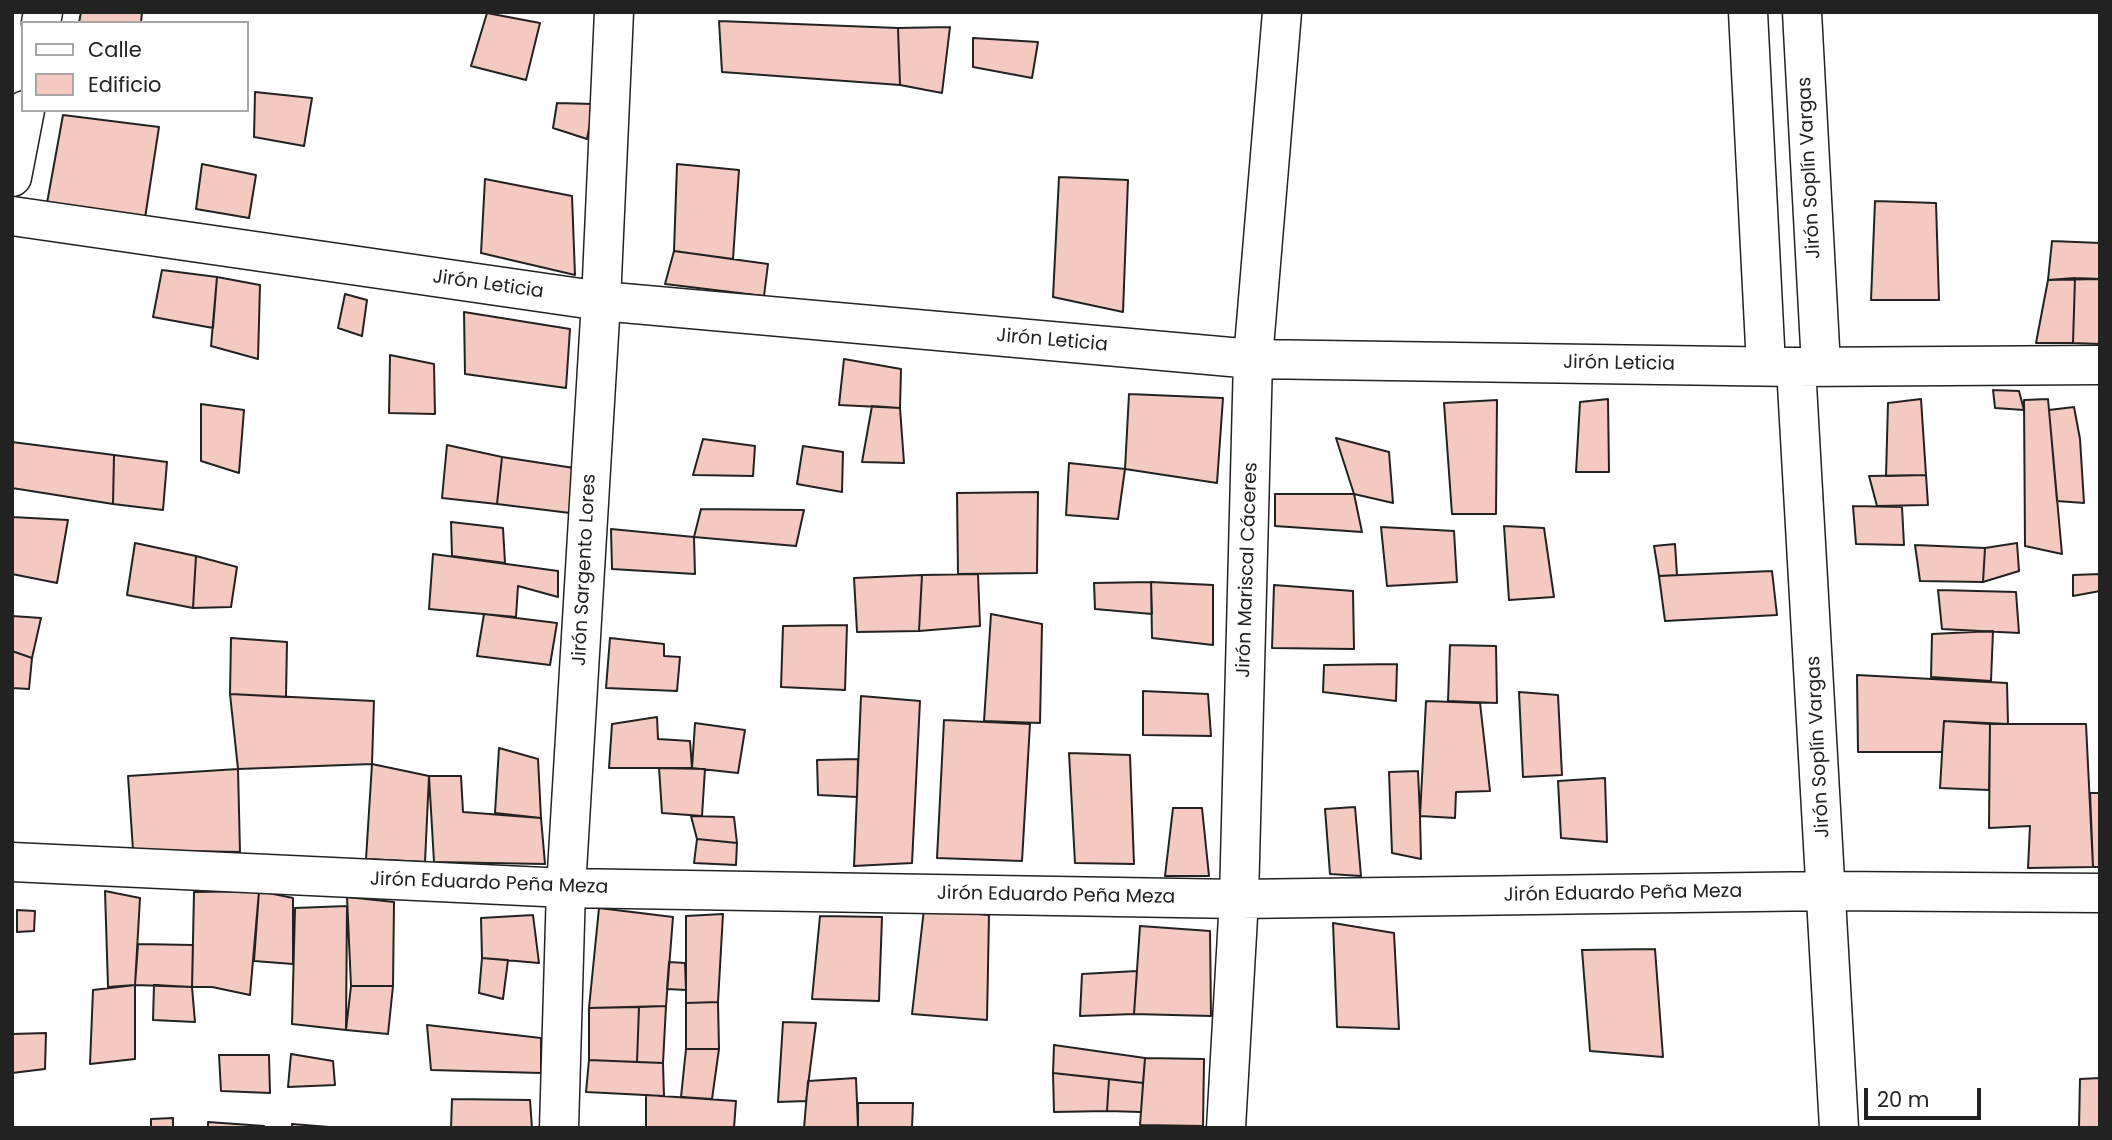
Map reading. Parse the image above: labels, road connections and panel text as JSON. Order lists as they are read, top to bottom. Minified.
{"streets":{"street":["Jirón Soplín Vargas","Jirón Leticia","Jirón Sargento Lores","Jirón Mariscal Cáceres","Jirón Eduardo Peña Meza"]},"crossings":[["Jirón Soplín Vargas","Jirón Leticia"],["Jirón Soplín Vargas","Jirón Eduardo Peña Meza"],["Jirón Leticia","Jirón Sargento Lores"],["Jirón Leticia","Jirón Mariscal Cáceres"],["Jirón Sargento Lores","Jirón Eduardo Peña Meza"],["Jirón Mariscal Cáceres","Jirón Eduardo Peña Meza"]],"legend":["Calle","Edificio"],"scale_bar":"20 m"}
